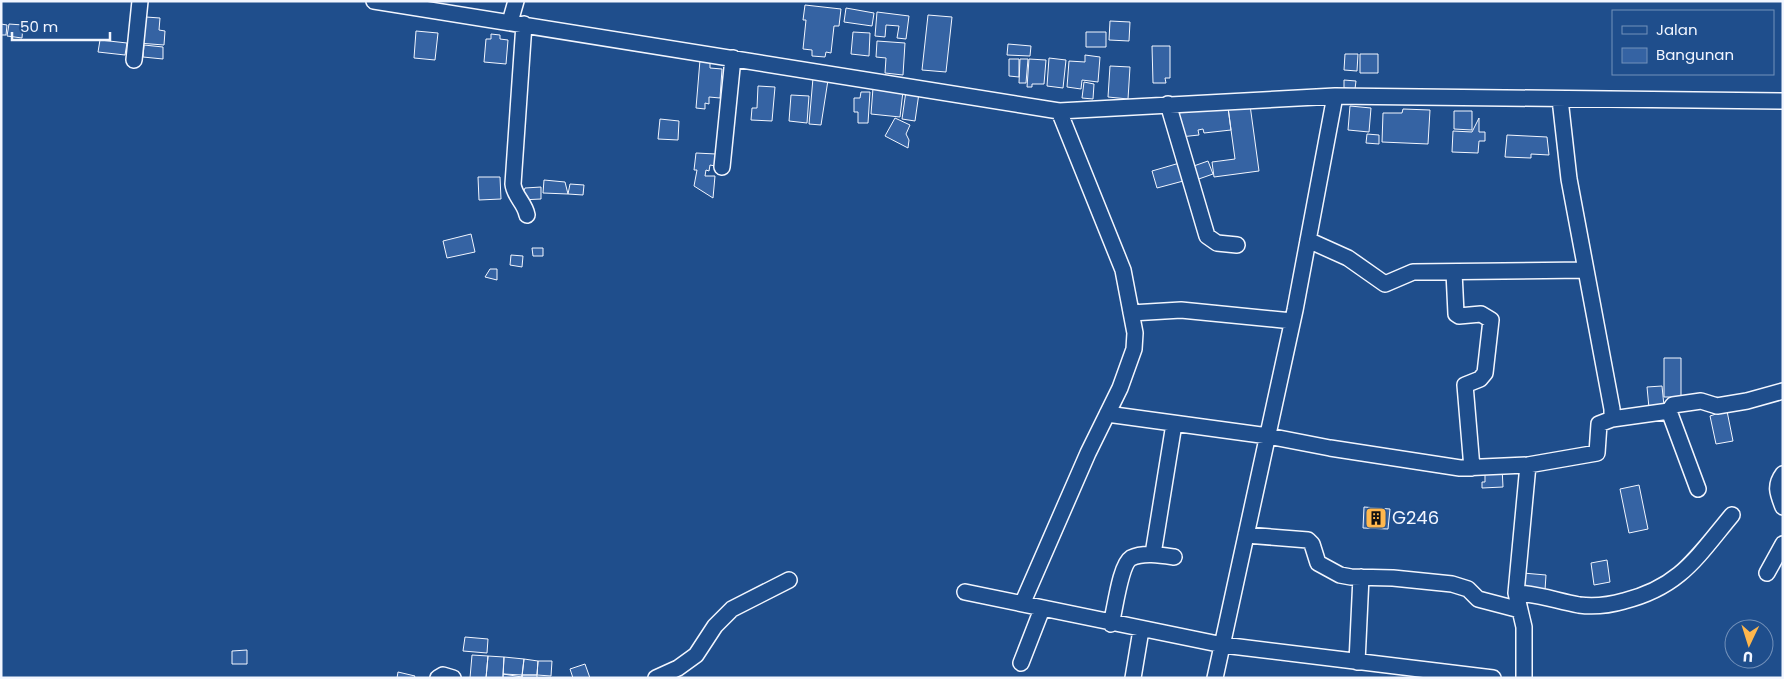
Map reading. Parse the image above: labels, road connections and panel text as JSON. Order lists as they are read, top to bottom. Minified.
{"places":{"building":["G246"]},"legend":["Jalan","Bangunan"],"scale_bar":"50 m","north":"bottom"}
